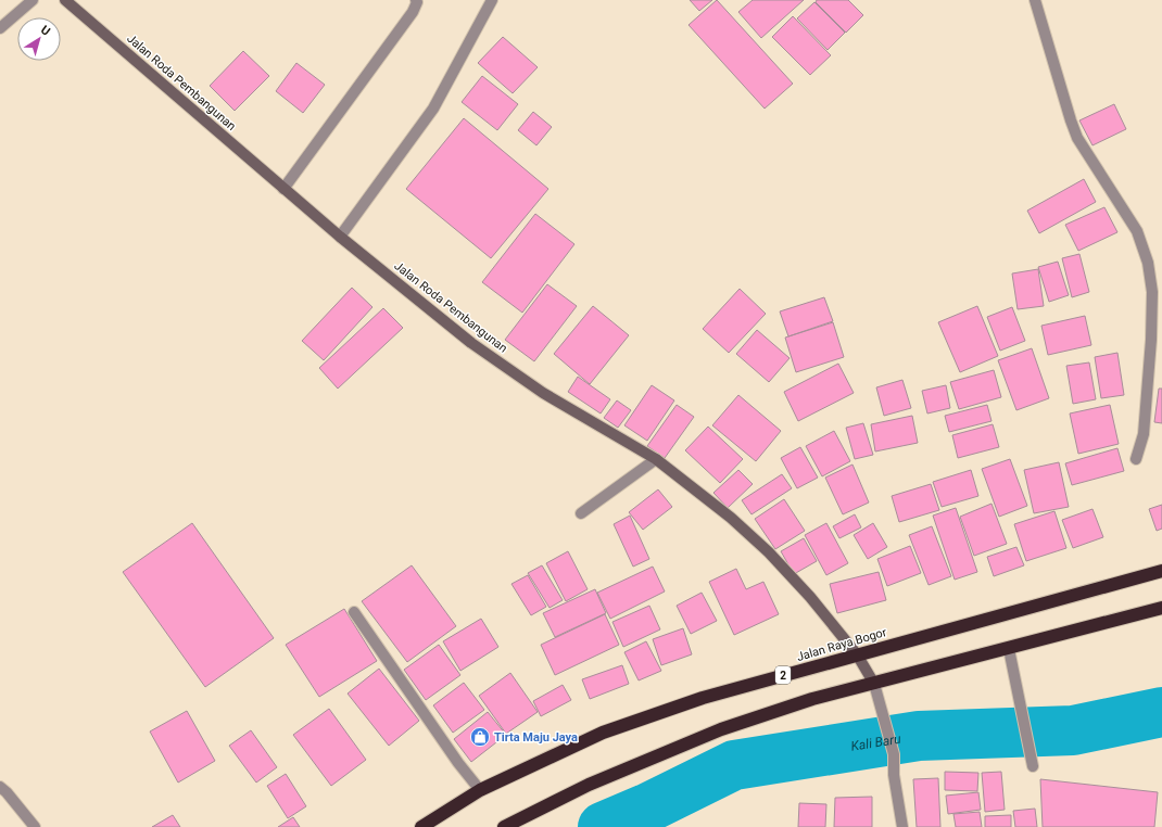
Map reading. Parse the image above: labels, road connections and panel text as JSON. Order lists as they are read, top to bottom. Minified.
{"streets":{"highway":["Jalan Raya Bogor","2"],"street":["Jalan Roda Pembangunan"]},"crossings":[["Jalan Roda Pembangunan","Jalan Raya Bogor"]],"water":["Kali Baru"],"places":{"shop":["Tirta Maju Jaya"]},"north":"top right"}
